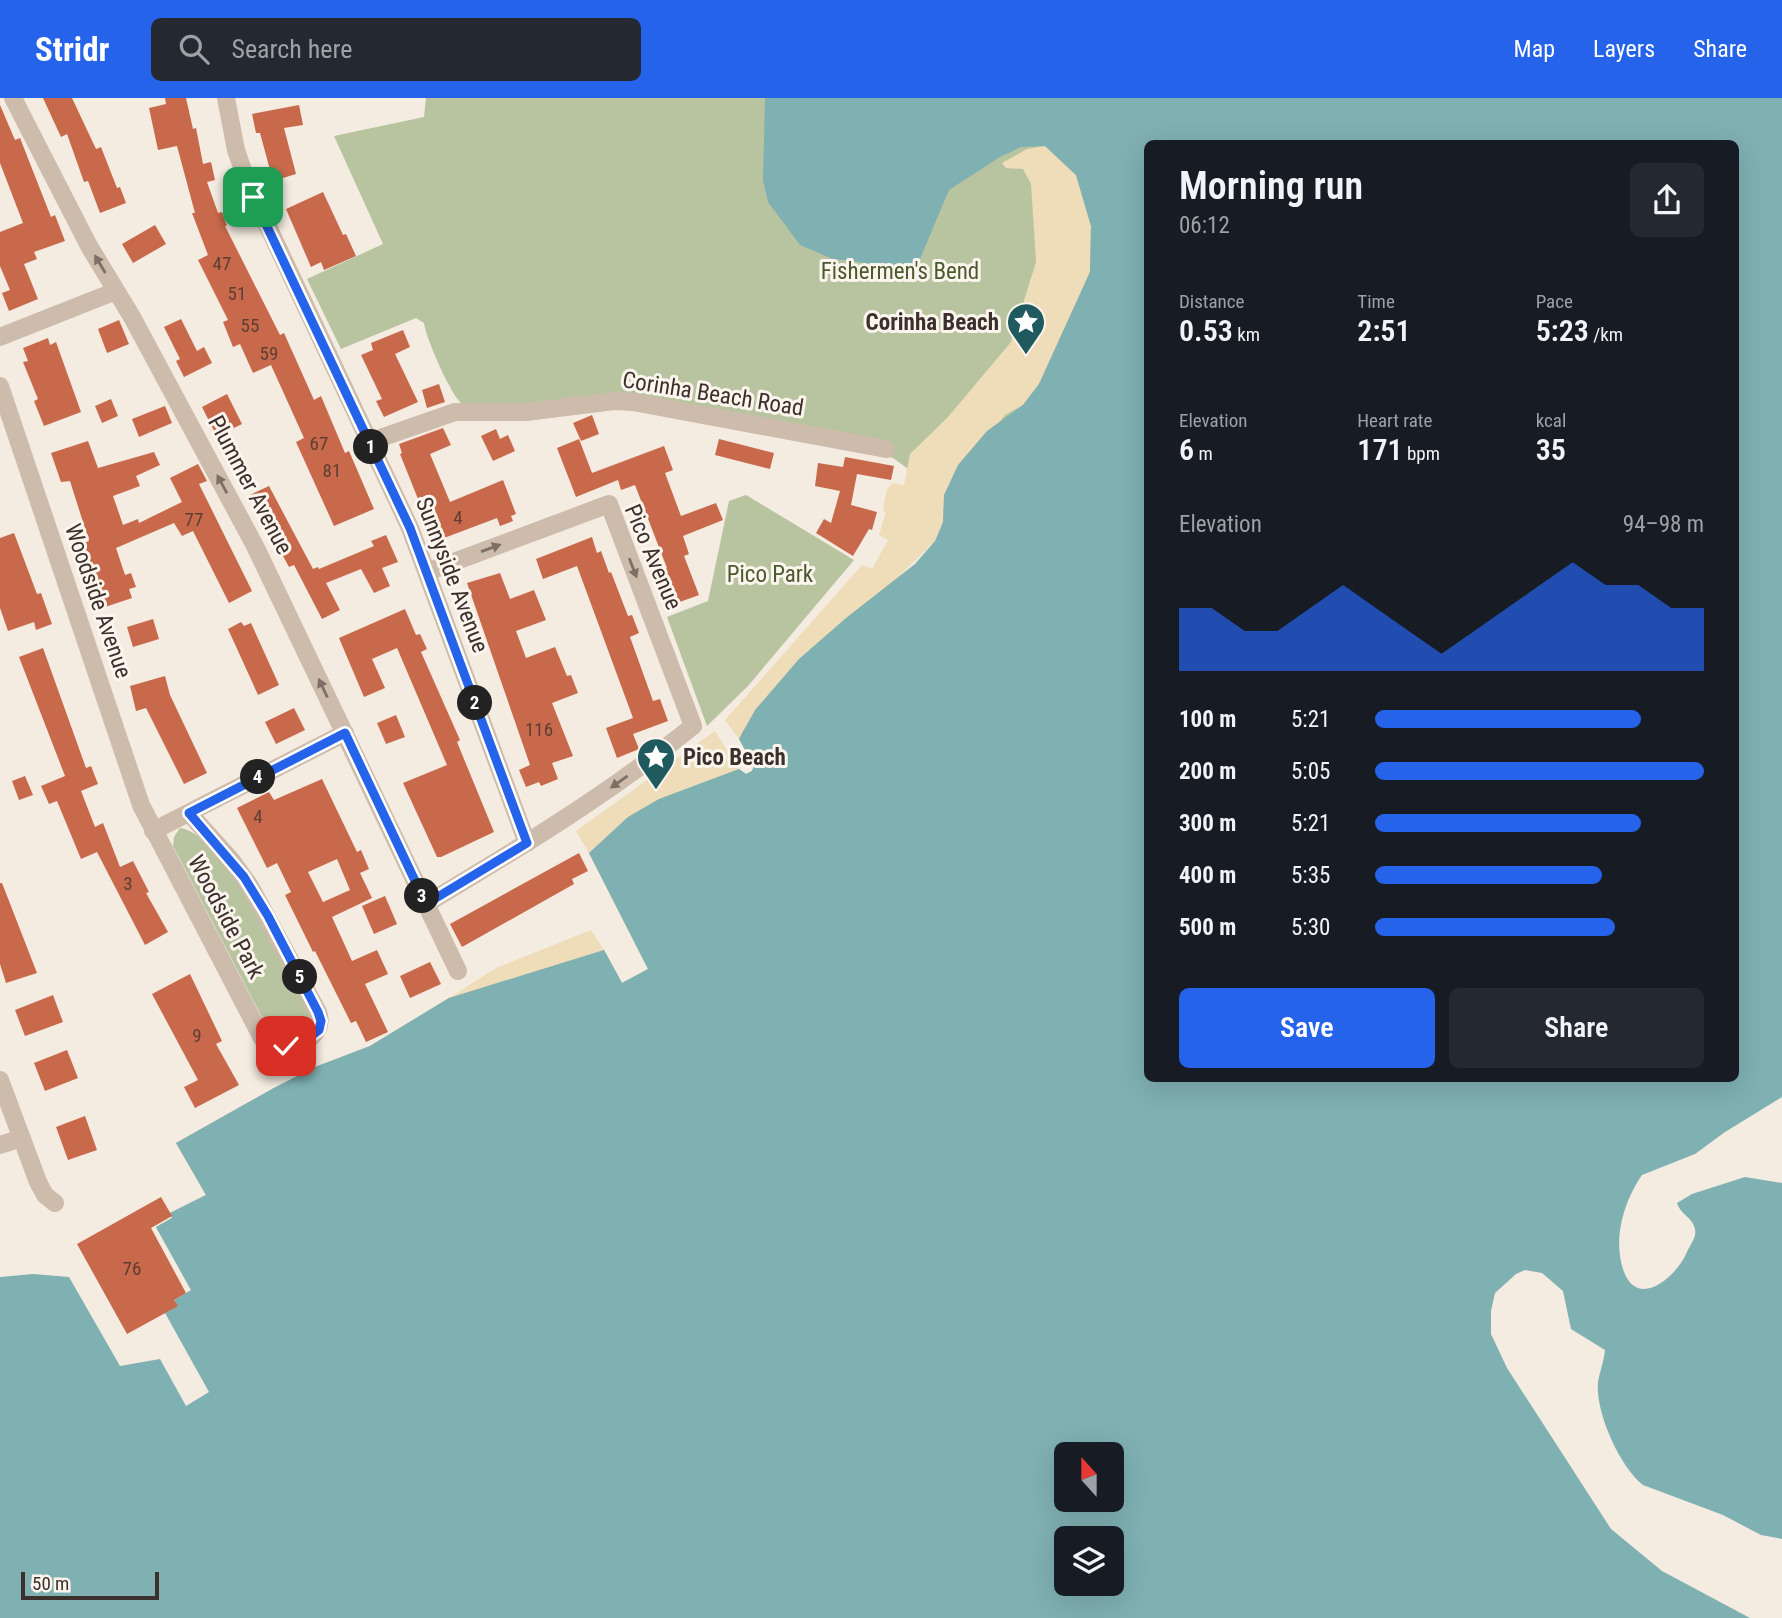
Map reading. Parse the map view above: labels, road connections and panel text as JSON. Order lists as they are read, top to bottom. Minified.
{"streets":{"street":["Corinha Beach Road","Plummer Avenue","Pico Avenue","Sunnyside Avenue","Woodside Avenue","Woodside Park"]},"crossings":[["Corinha Beach Road","Sunnyside Avenue"],["Pico Avenue","Sunnyside Avenue"],["Woodside Avenue","Woodside Park"]],"one_way":["Plummer Avenue"],"parks":["Fishermen's Bend","Pico Park"],"places":{"place":["Corinha Beach","Pico Beach"]},"house_numbers":["47","51","55","59","67","81","4","77","116","4","3","9","76"],"scale_bar":"50 m","north":"top","page":{"header":"Stridr","search":"Search here","nav":["Map","Layers","Share"],"heading":["Morning run","06:12"],"stats":[["Distance","0.53 km"],["Time","2:51"],["Pace","5:23 /km"],["Elevation","6 m"],["Heart rate","171 bpm"],["kcal","35"]],"pins":["1","2","4","3","5"],"chart":["Elevation","94–98 m"],"list":[{"name":"100 m","note":"5:21"},{"name":"200 m","note":"5:05"},{"name":"300 m","note":"5:21"},{"name":"400 m","note":"5:35"},{"name":"500 m","note":"5:30"}],"buttons":["Save","Share"],"scale":"50 m"}}
